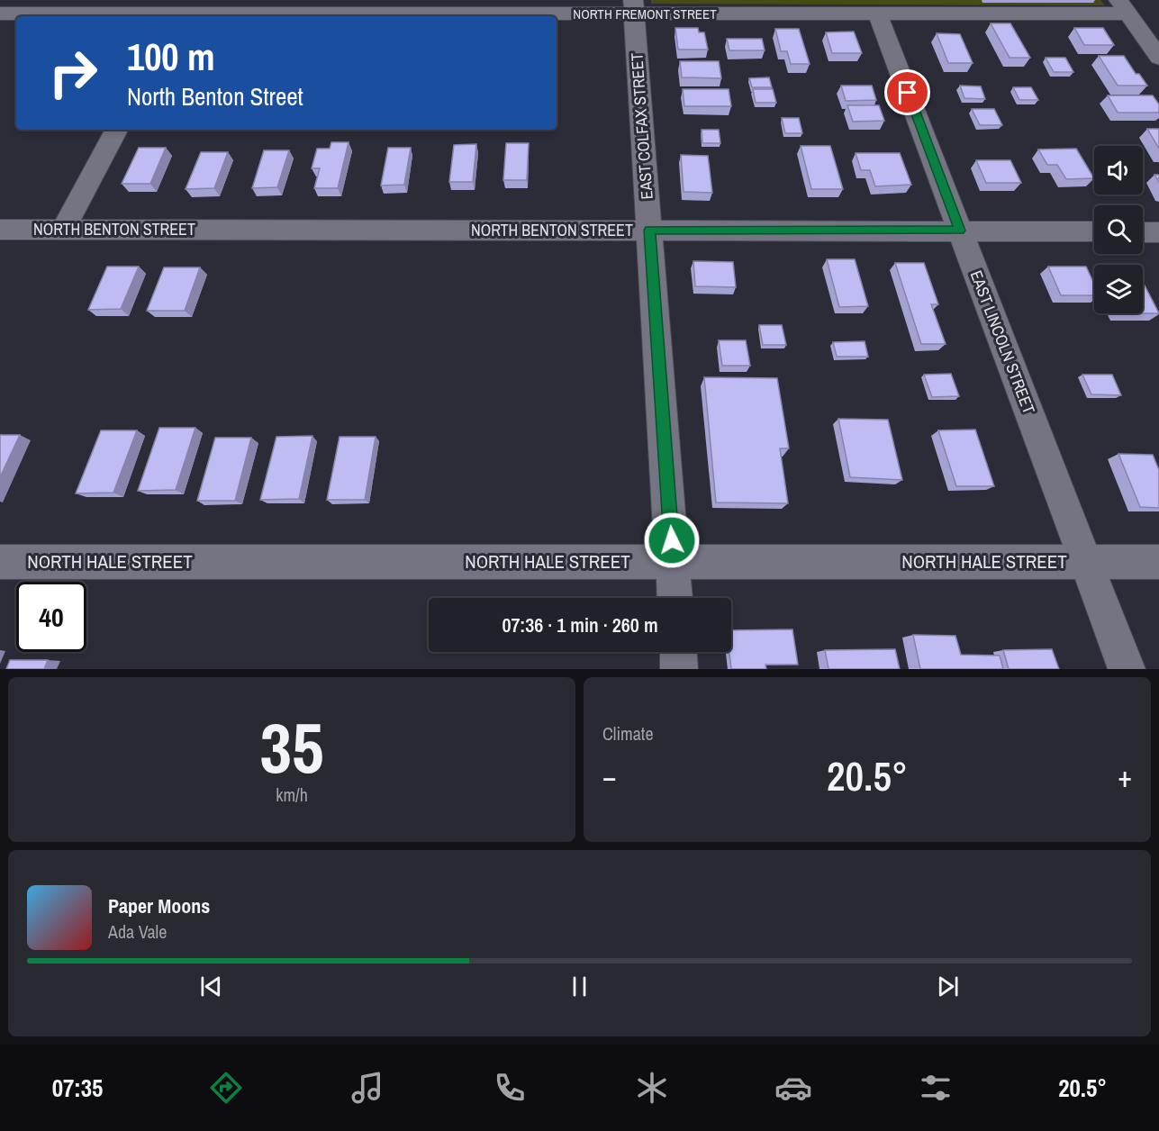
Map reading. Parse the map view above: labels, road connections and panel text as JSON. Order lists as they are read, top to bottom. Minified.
{"streets":{"street":["NORTH FREMONT STREET","EAST COLFAX STREET","NORTH BENTON STREET","EAST LINCOLN STREET","NORTH HALE STREET"]},"crossings":[["NORTH FREMONT STREET","EAST COLFAX STREET"],["NORTH FREMONT STREET","EAST LINCOLN STREET"],["EAST COLFAX STREET","NORTH BENTON STREET"],["EAST COLFAX STREET","NORTH HALE STREET"],["NORTH BENTON STREET","EAST LINCOLN STREET"],["EAST LINCOLN STREET","NORTH HALE STREET"]],"page":{"turn":["100 m","North Benton Street"],"limit":"40","trip":"07:36 · 1 min · 260 m","tile":[["35","km/h"],"Climate"],"heat":["−","20.5°","+"],"song":["Paper Moons","Ada Vale"],"tabs":["07:35","20.5°"]}}
